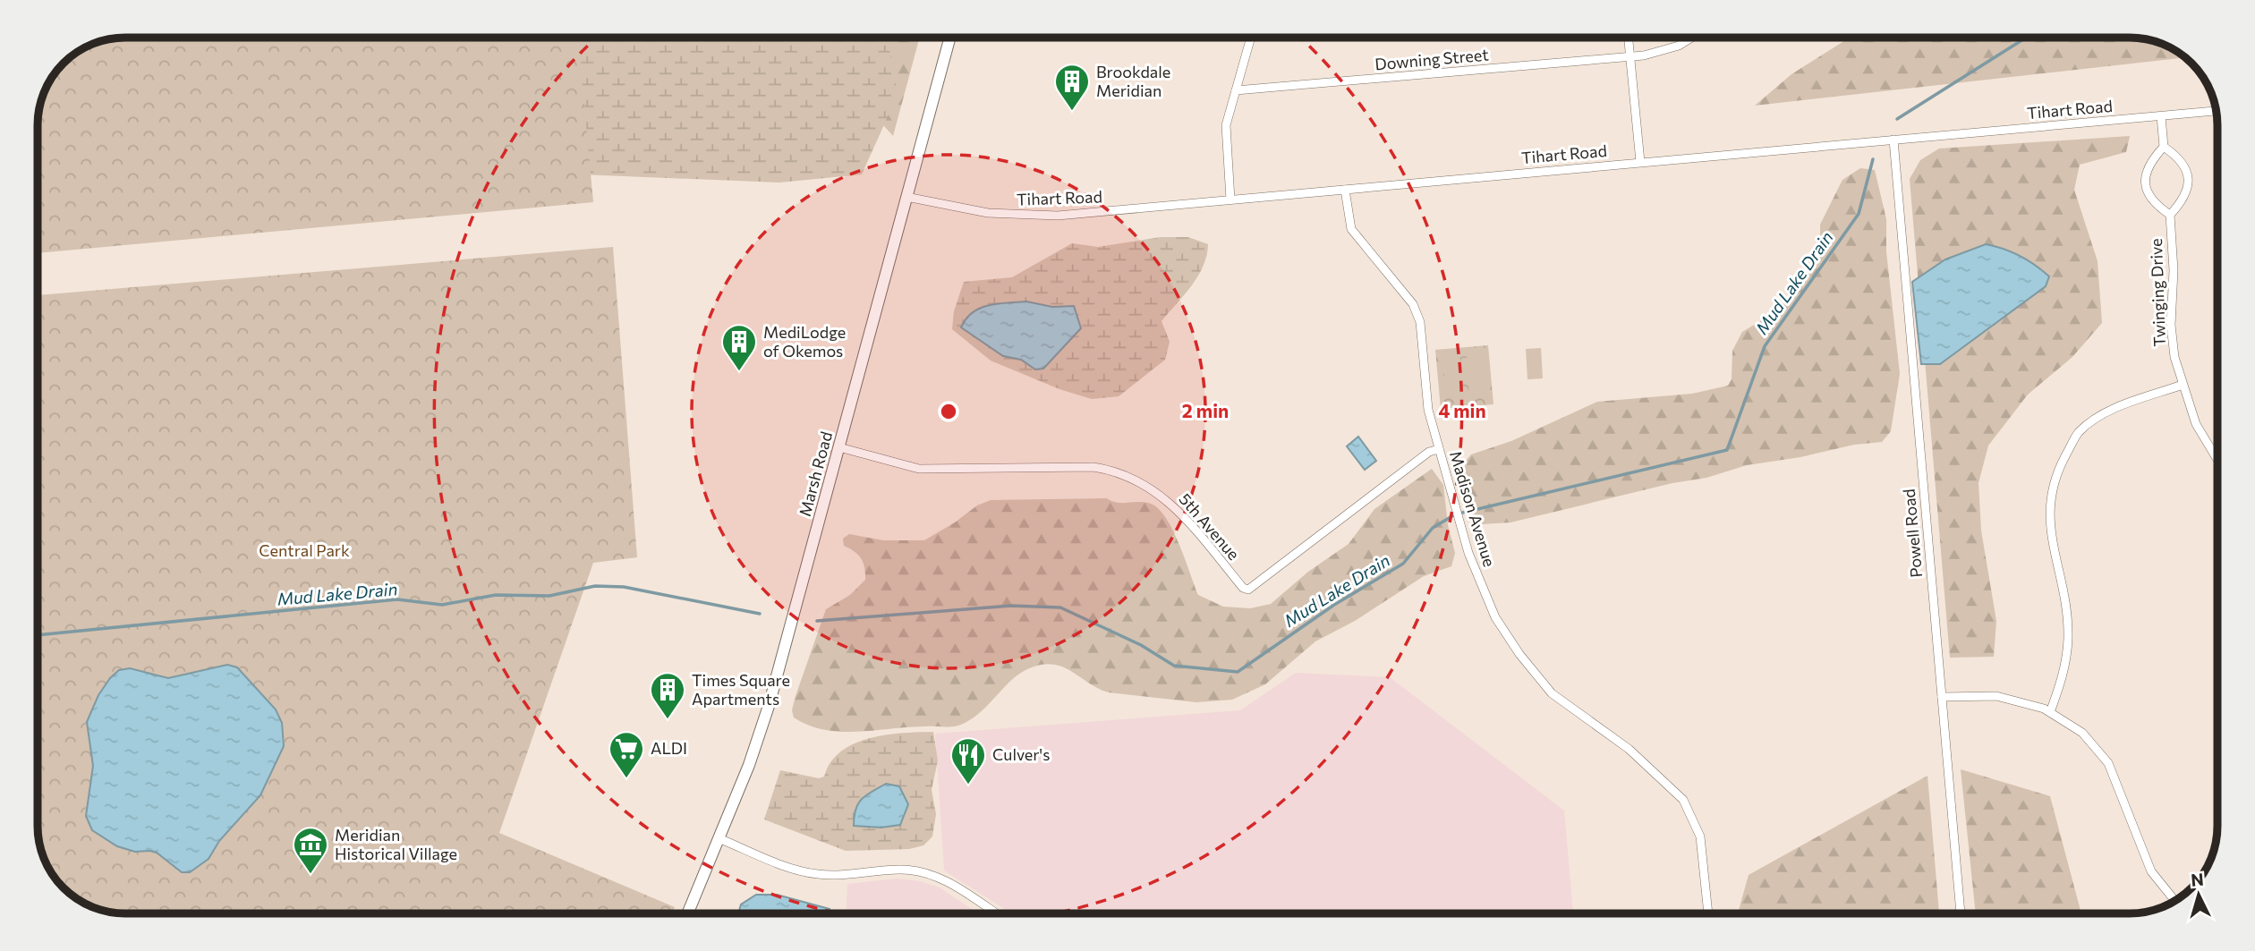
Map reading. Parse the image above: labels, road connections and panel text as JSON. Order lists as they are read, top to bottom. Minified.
{"streets":{"main road":["Marsh Road"],"street":["Downing Street","Tihart Road","Twinging Drive","Madison Avenue","5th Avenue","Powell Road"]},"crossings":[["Tihart Road","Marsh Road"],["Tihart Road","Madison Avenue"],["Tihart Road","Powell Road"],["Marsh Road","5th Avenue"],["Madison Avenue","5th Avenue"]],"water":["Mud Lake Drain"],"parks":["Central Park"],"places":{"building":["Brookdale Meridian","MediLodge of Okemos","Times Square Apartments"],"supermarket":["ALDI"],"restaurant":["Culver's"],"museum":["Meridian Historical Village"]},"north":"top","rings":["2 min","4 min"]}
